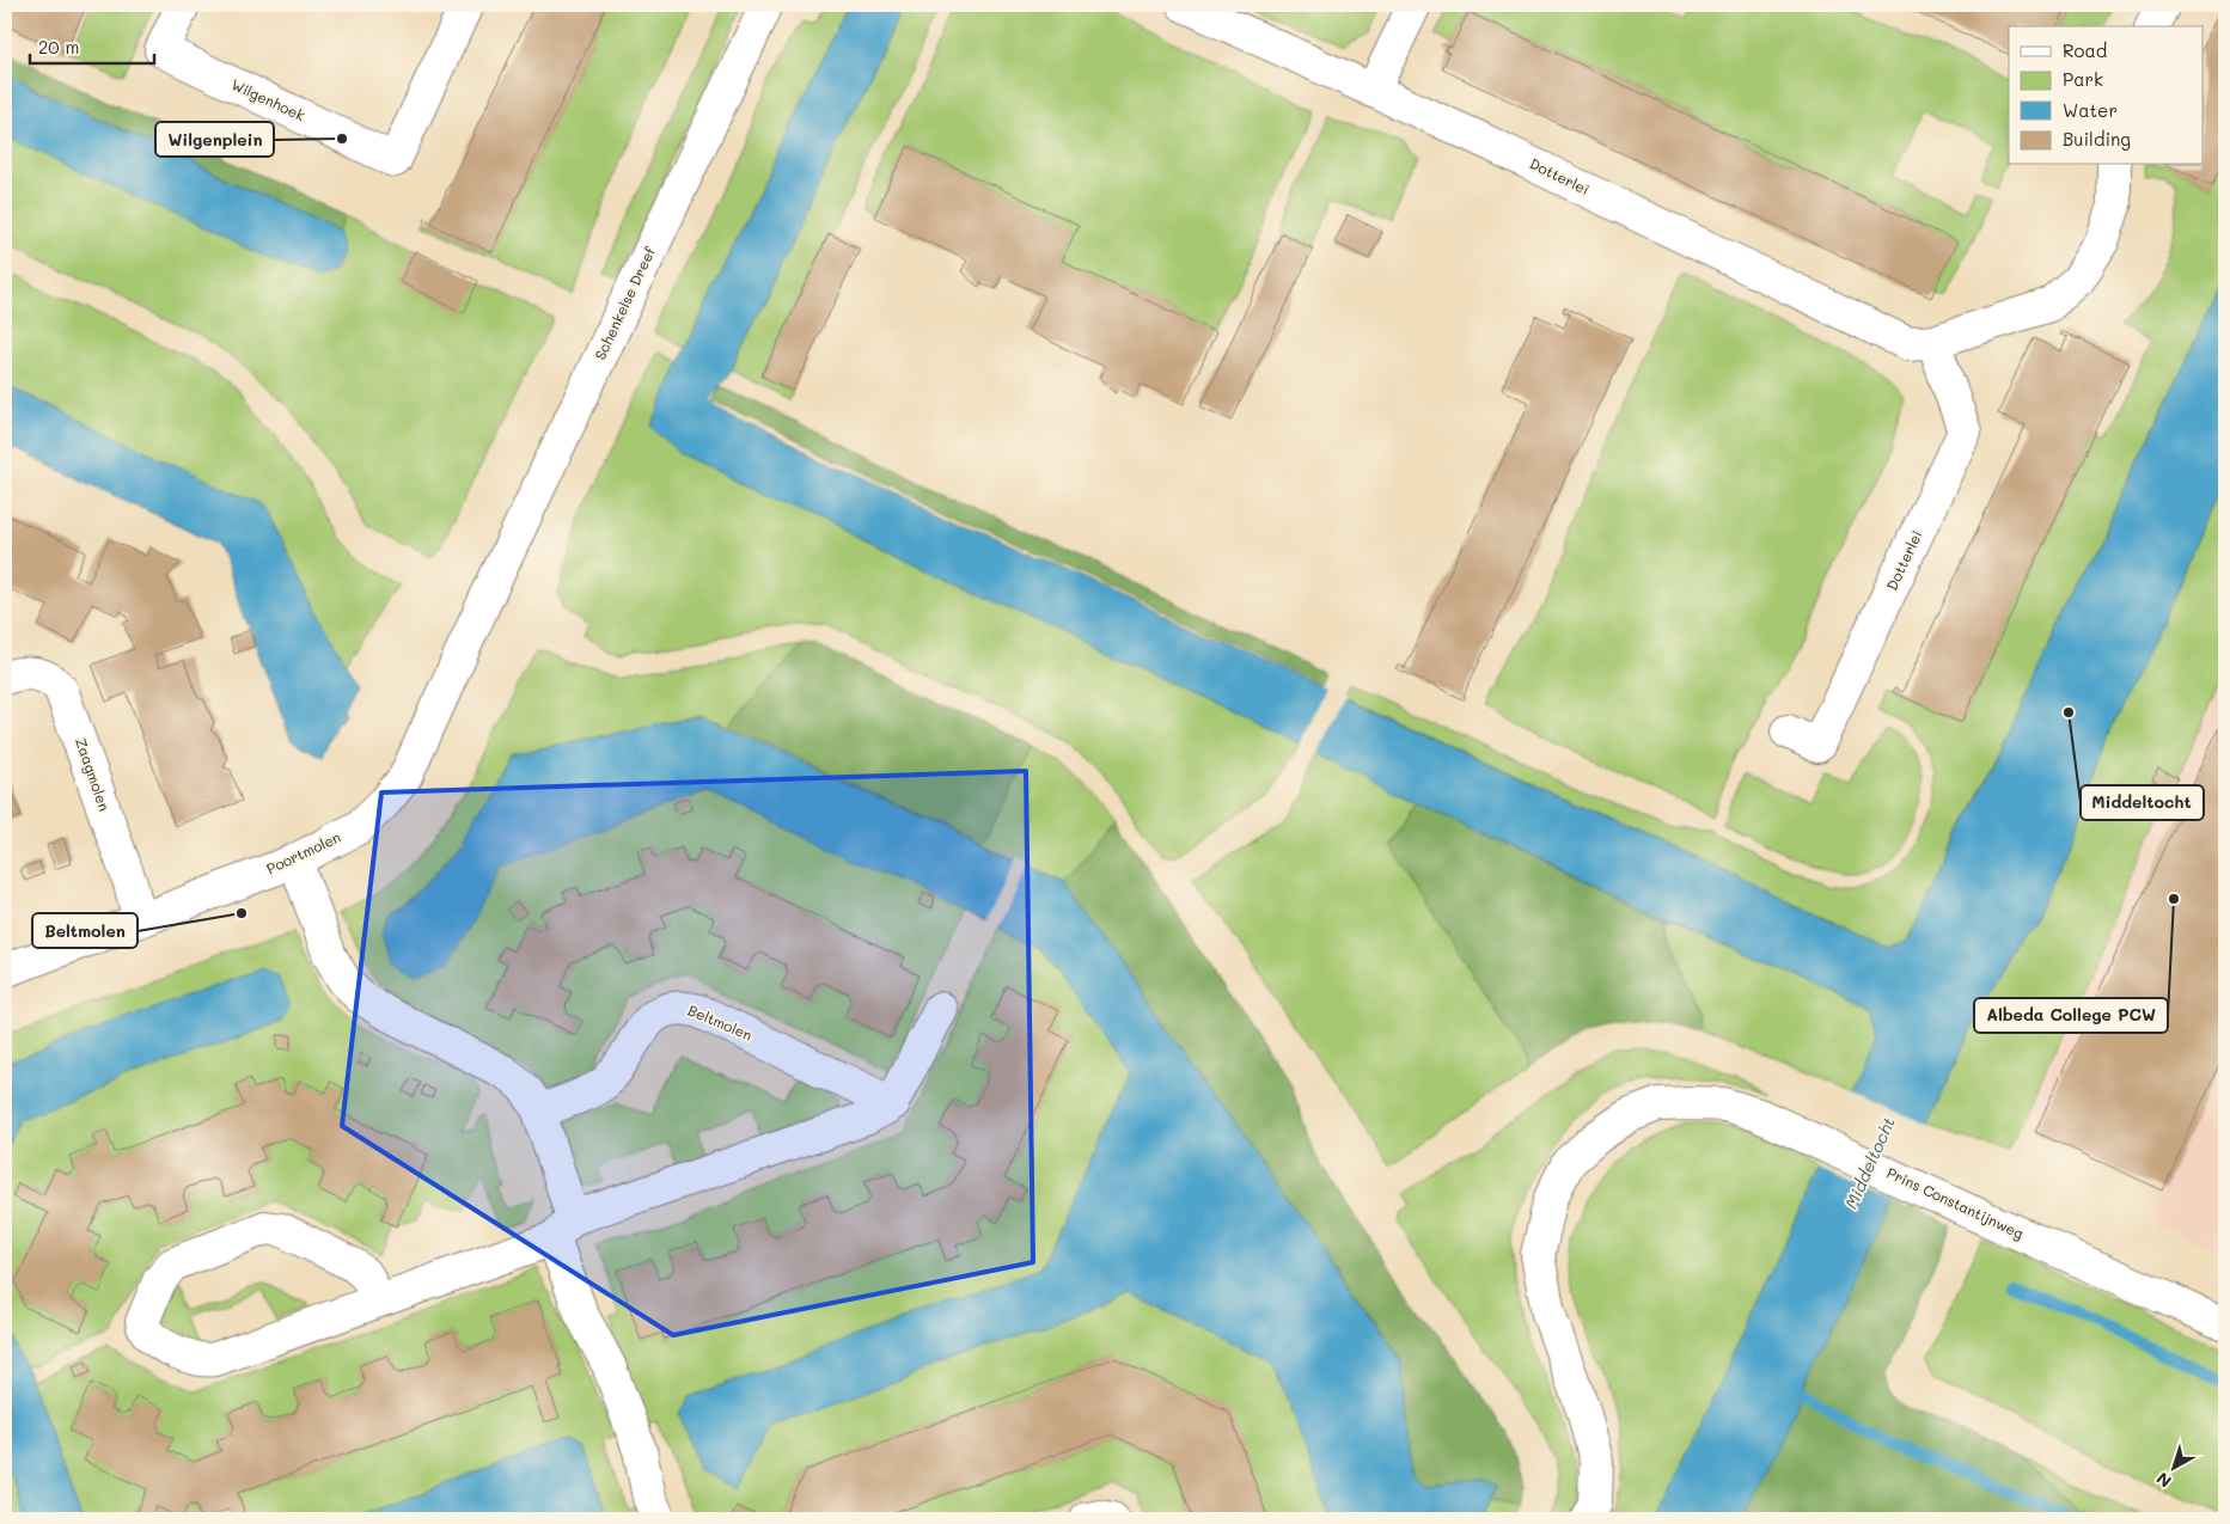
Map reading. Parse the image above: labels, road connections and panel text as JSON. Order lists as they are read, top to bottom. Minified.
{"streets":{"street":["Wilgenhoek","Dotterlei","Schenkelse Dreef","Zaagmolen","Poortmolen","Beltmolen","Prins Constantijnweg"]},"crossings":[["Schenkelse Dreef","Poortmolen"],["Zaagmolen","Poortmolen"]],"water":["Middeltocht"],"places":["Wilgenplein","Middeltocht","Albeda College PCW","Beltmolen"],"legend":["Road","Park","Water","Building"],"scale_bar":"20 m","north":"bottom left"}
